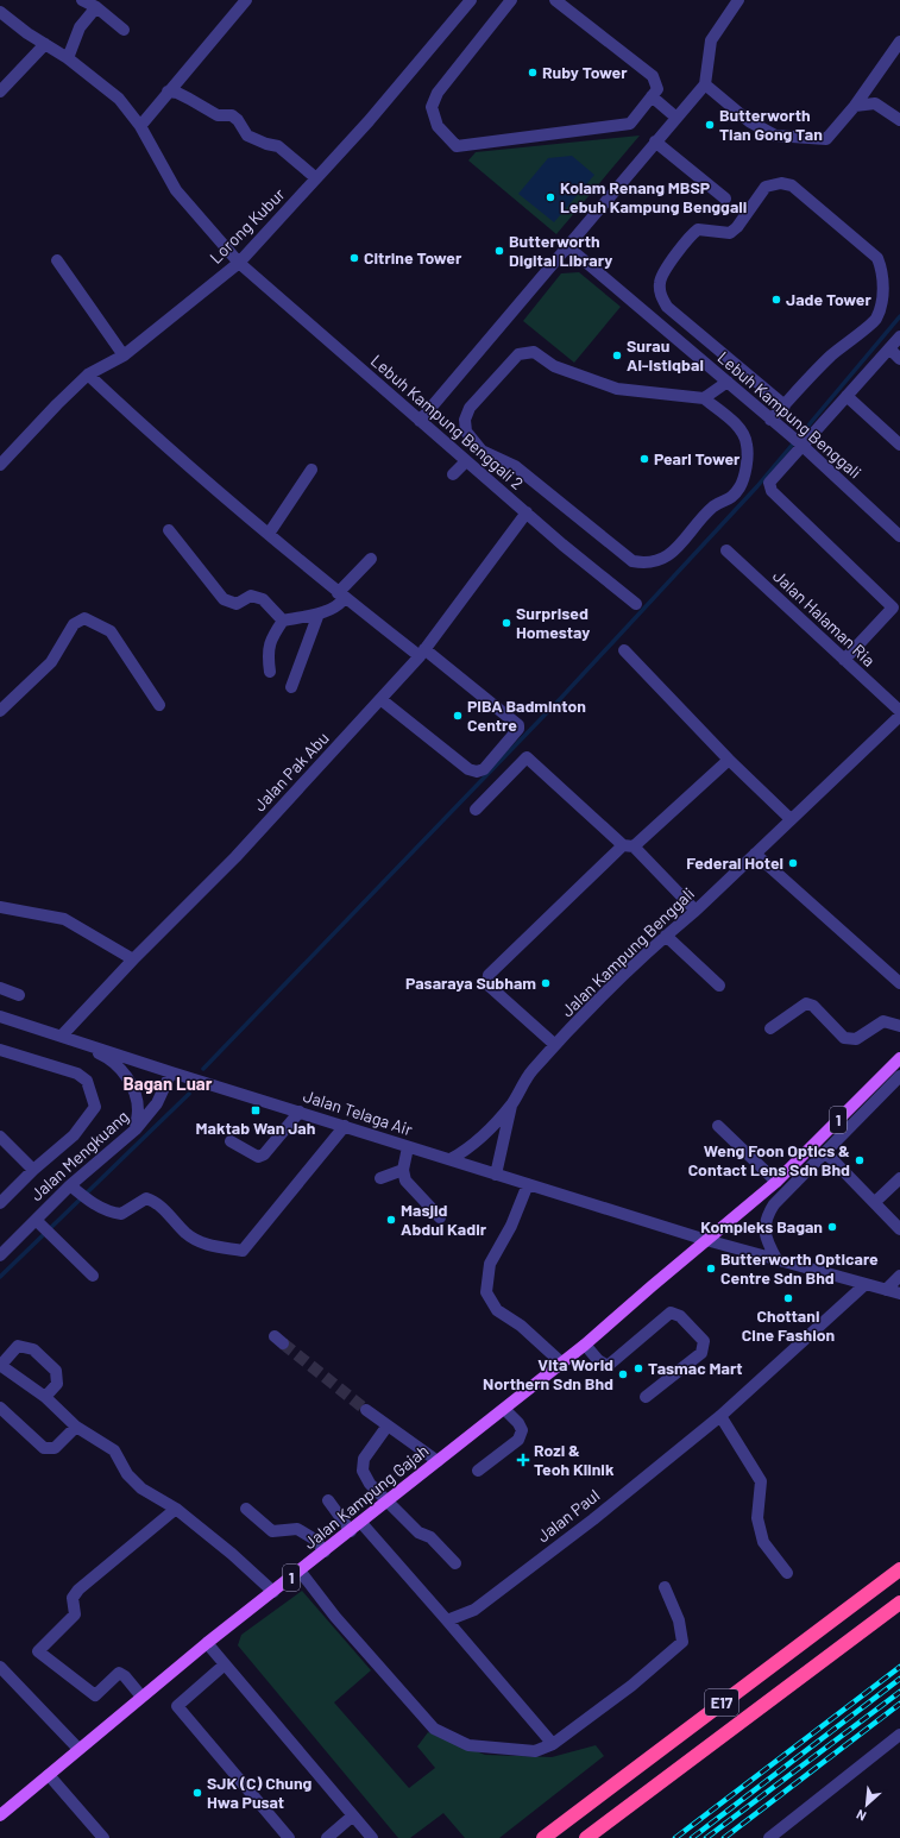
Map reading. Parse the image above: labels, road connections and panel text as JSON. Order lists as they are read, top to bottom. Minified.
{"streets":{"highway":["E17"],"main road":["1","Jalan Kampung Gajah"],"street":["Lorong Kubur","Lebuh Kampung Benggali","Lebuh Kampung Benggali 2","Jalan Halaman Ria","Jalan Pak Abu","Jalan Kampung Benggali","Jalan Telaga Air","Jalan Mengkuang","Jalan Paul"]},"crossings":[["Lorong Kubur","Lebuh Kampung Benggali 2"],["Lebuh Kampung Benggali 2","Jalan Pak Abu"],["Jalan Pak Abu","Jalan Telaga Air"],["Jalan Telaga Air","1"],["Jalan Telaga Air","Jalan Mengkuang"],["Jalan Telaga Air","Jalan Kampung Gajah"],["Jalan Telaga Air","Jalan Paul"],["1","Jalan Kampung Gajah"]],"districts":["Bagan Luar"],"places":{"other":["Ruby Tower","Butterworth Tian Gong Tan","Kolam Renang MBSP Lebuh Kampung Benggali","Butterworth Digital Library","Citrine Tower","Jade Tower","Surau Al-Istiqbal","Pearl Tower","Surprised Homestay","PIBA Badminton Centre","Federal Hotel","Pasaraya Subham","Weng Foon Optics & Contact Lens Sdn Bhd","Masjid Abdul Kadir","Kompleks Bagan","Butterworth Opticare Centre Sdn Bhd","Chottani Cine Fashion","Tasmac Mart","Vita World Northern Sdn Bhd","SJK (C) Chung Hwa Pusat"],"transit":["Maktab Wan Jah"],"health":["Rozi & Teoh Klinik"]},"north":"bottom left"}
